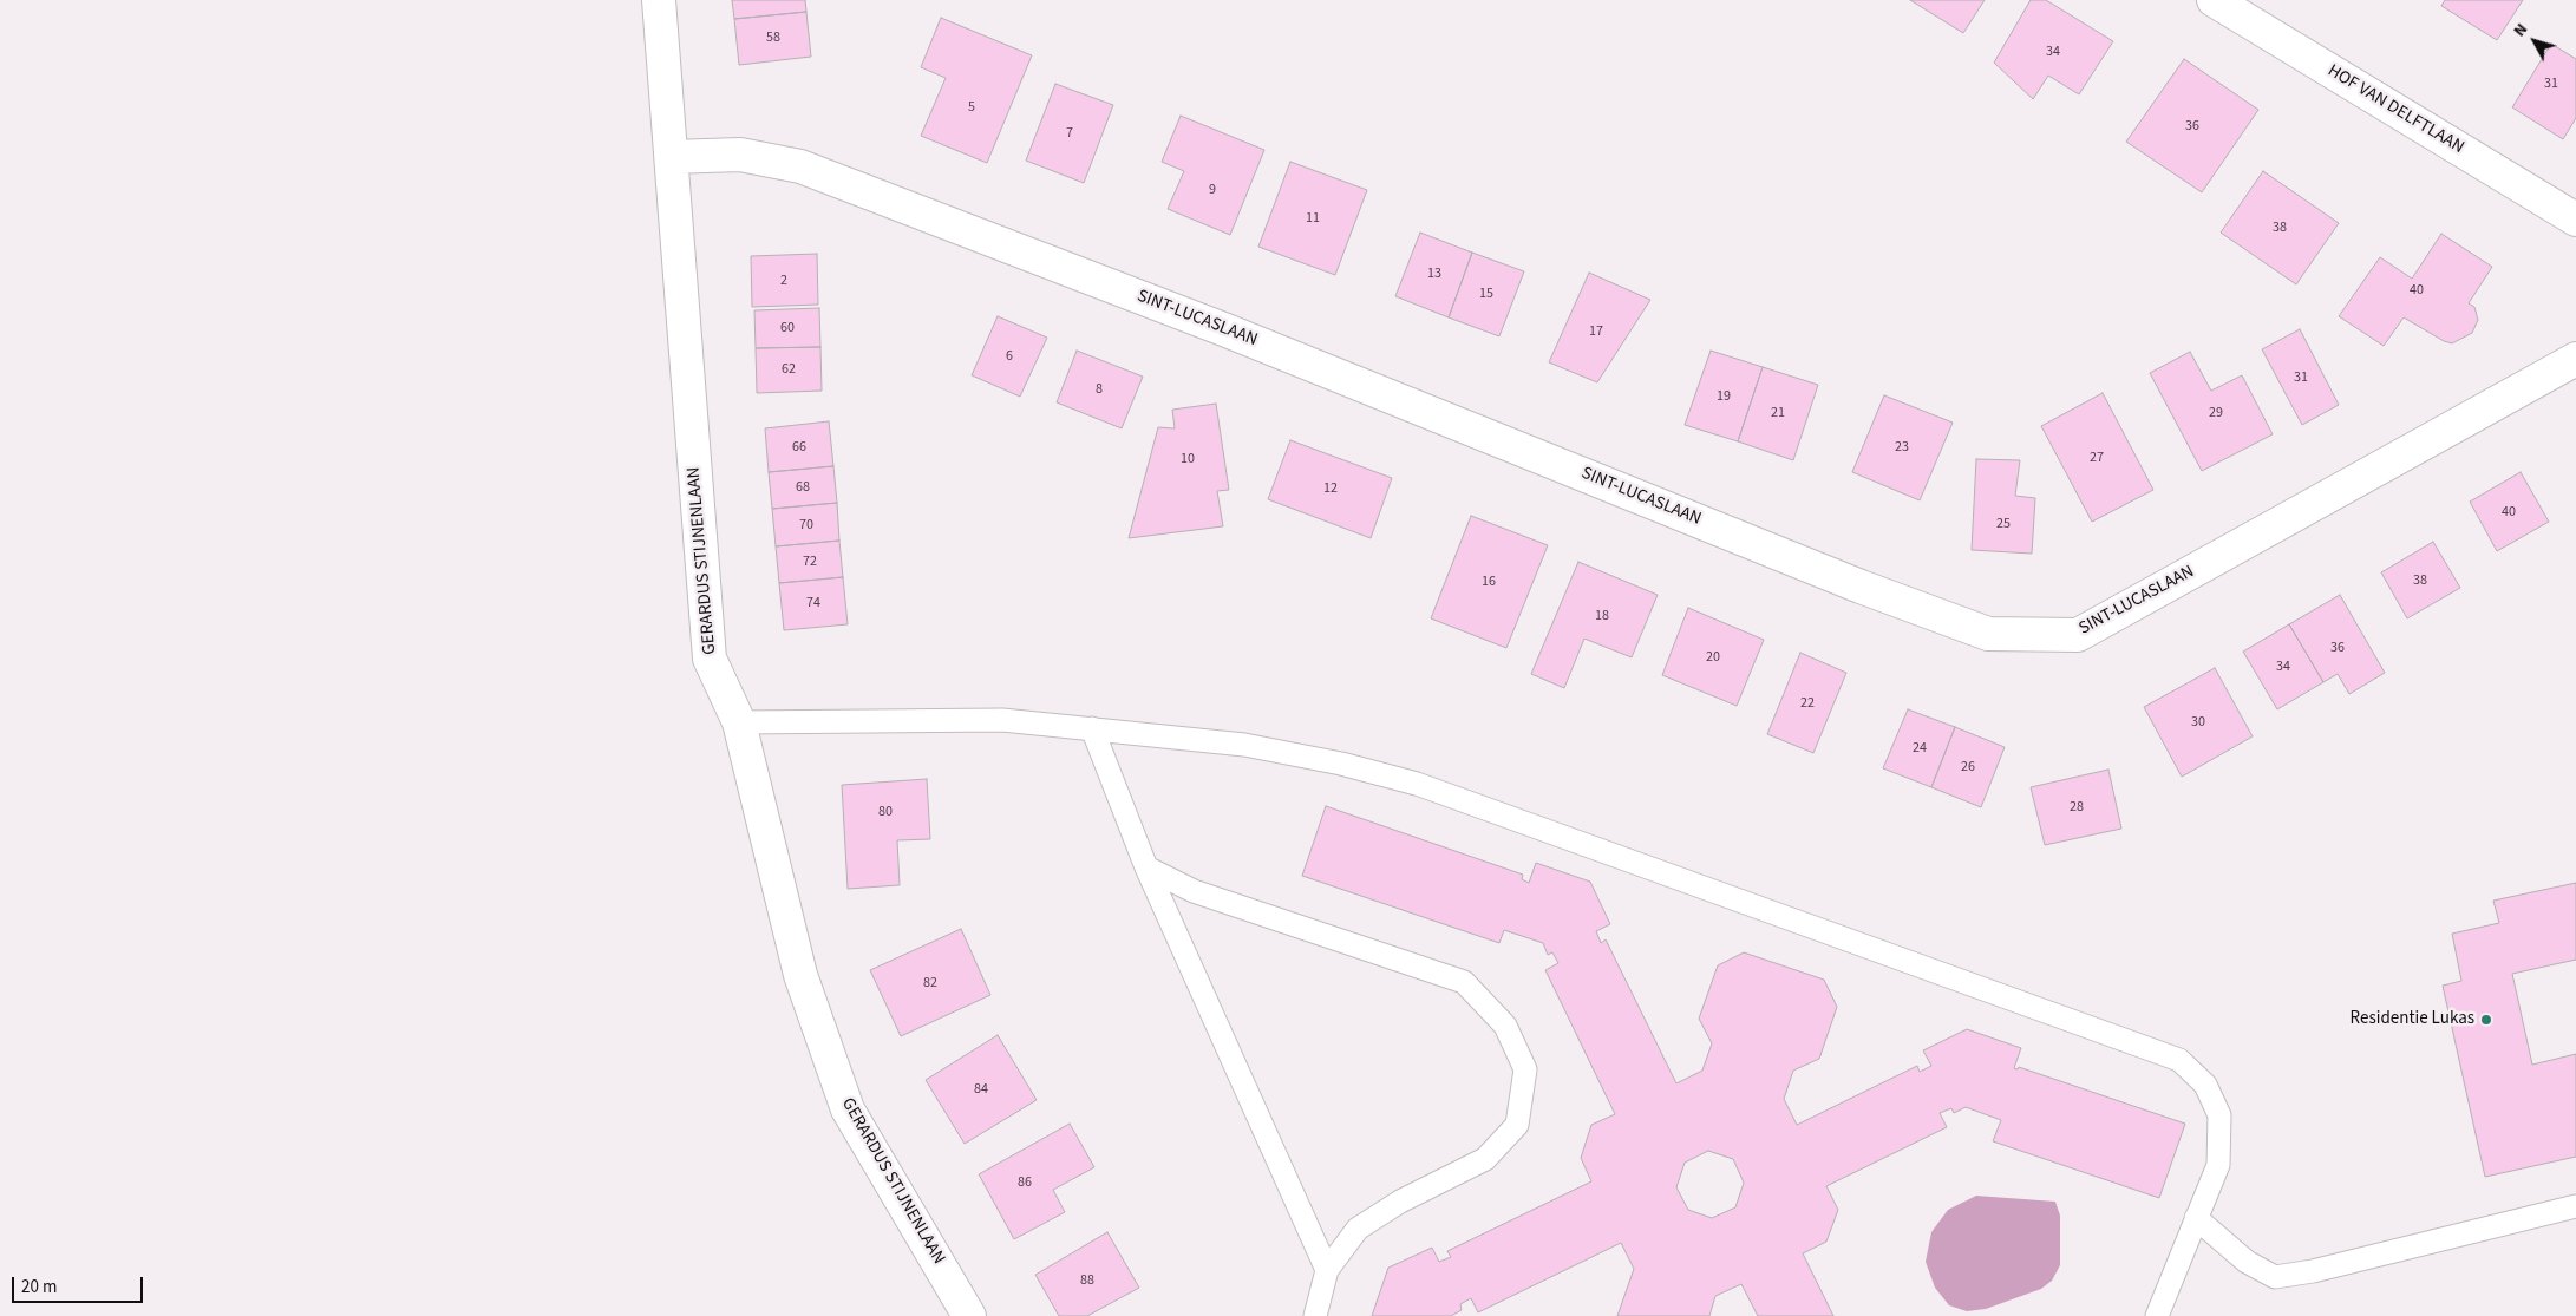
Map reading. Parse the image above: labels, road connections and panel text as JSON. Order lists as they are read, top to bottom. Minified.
{"streets":{"street":["HOF VAN DELFTLAAN","SINT-LUCASLAAN","GERARDUS STIJNENLAAN"]},"crossings":[["SINT-LUCASLAAN","GERARDUS STIJNENLAAN"]],"places":["Residentie Lukas"],"house_numbers":["58","34","31","5","36","7","9","11","38","13","2","40","15","60","17","6","62","31","8","19","21","29","66","23","27","10","68","12","40","25","70","72","38","16","74","18","36","20","34","22","30","24","26","28","80","82","84","86","88"],"scale_bar":"20 m","north":"top left"}
